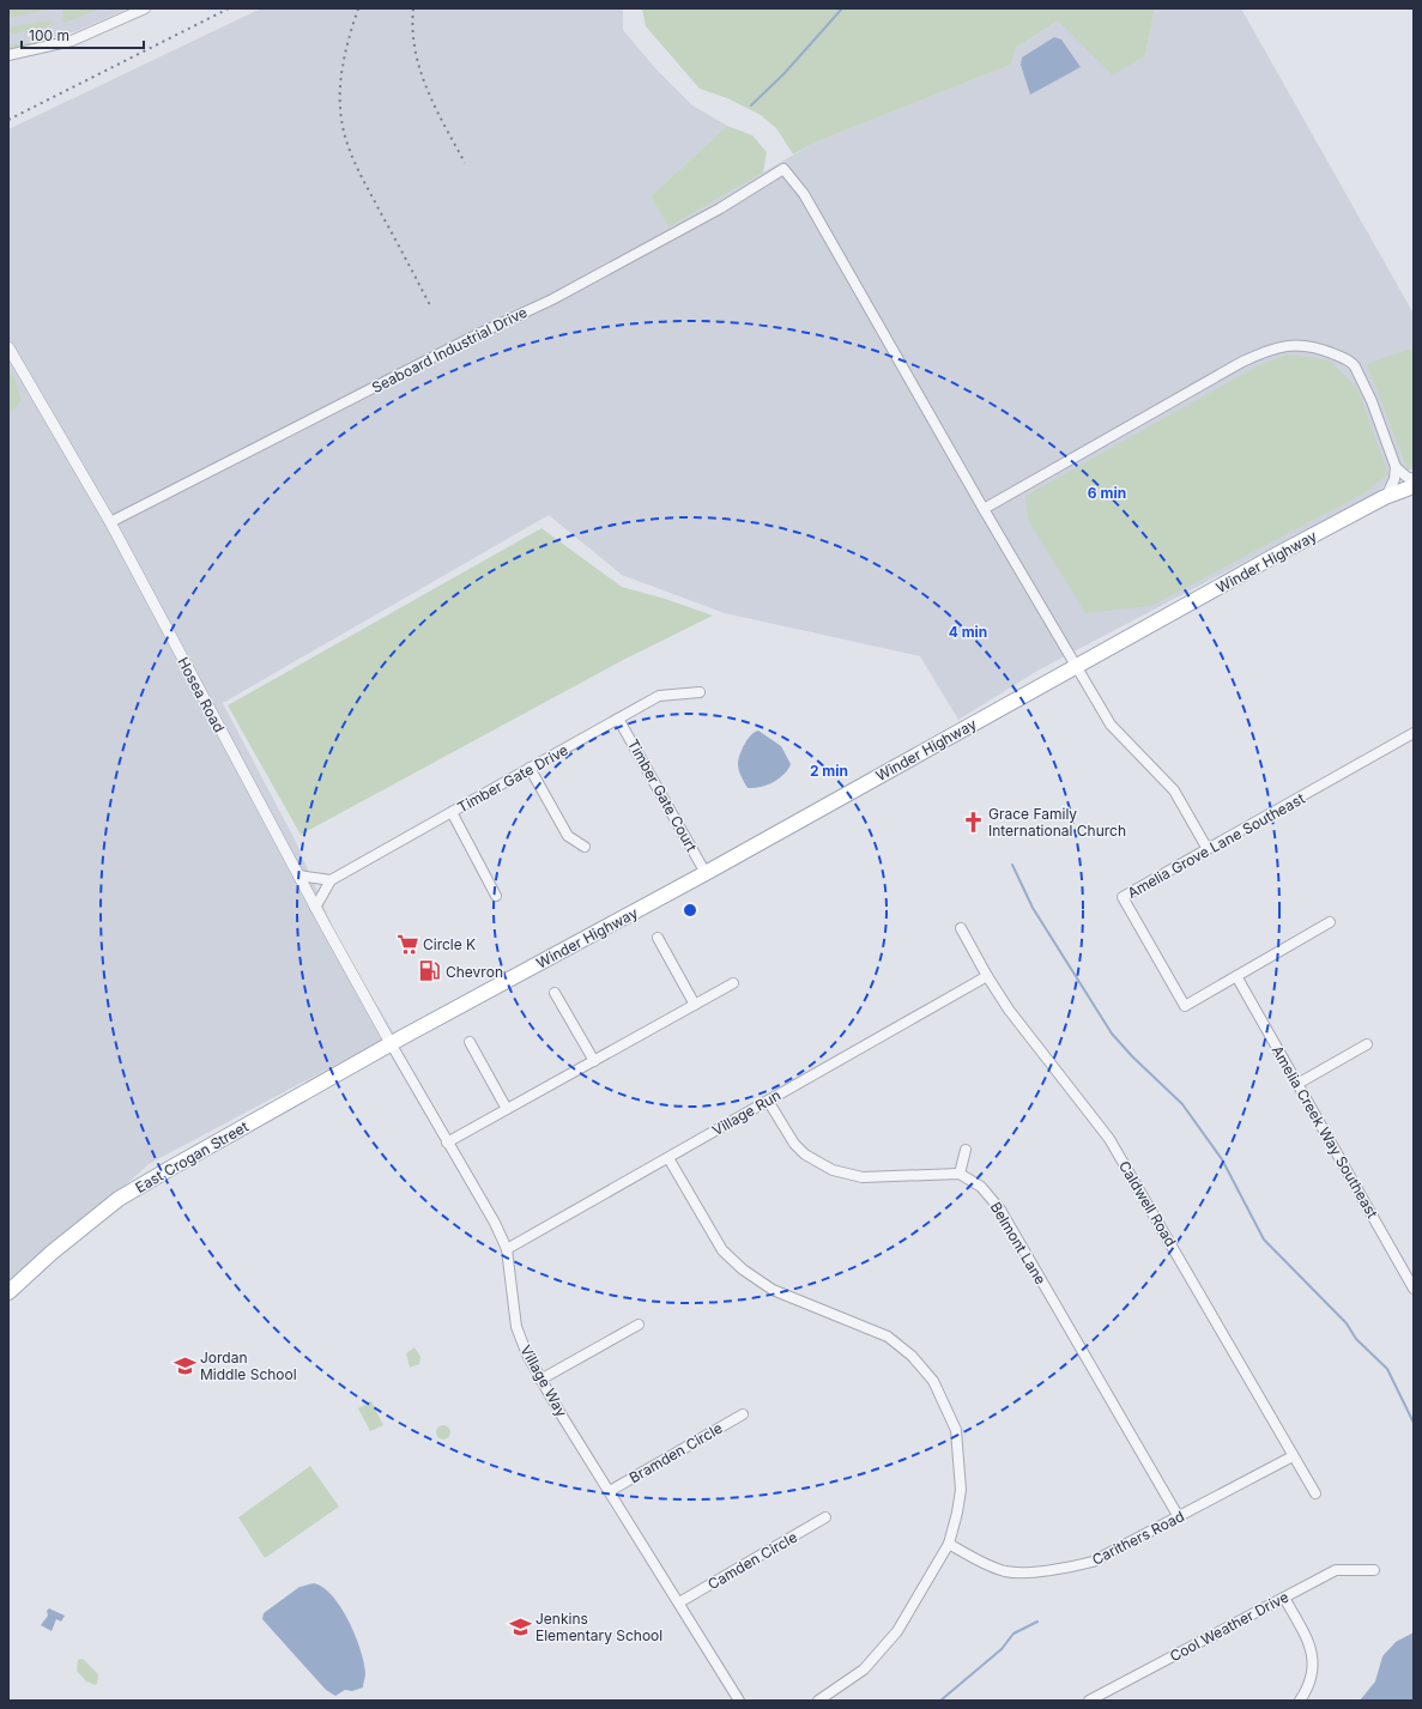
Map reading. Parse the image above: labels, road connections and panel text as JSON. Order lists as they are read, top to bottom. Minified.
{"streets":{"main road":["Winder Highway","East Crogan Street"],"street":["Seaboard Industrial Drive","Hosea Road","Timber Gate Drive","Timber Gate Court","Amelia Grove Lane Southeast","Village Run","Amelia Creek Way Southeast","Caldwell Road","Belmont Lane","Village Way","Bramden Circle","Carithers Road","Camden Circle","Cool Weather Drive"]},"crossings":[["Seaboard Industrial Drive","Hosea Road"],["Winder Highway","Hosea Road"],["Winder Highway","Timber Gate Court"],["Winder Highway","East Crogan Street"],["Winder Highway","Village Way"],["Hosea Road","East Crogan Street"],["Hosea Road","Village Way"],["Timber Gate Drive","Timber Gate Court"],["Amelia Grove Lane Southeast","Amelia Creek Way Southeast"],["Village Run","Caldwell Road"],["Village Run","Village Way"],["East Crogan Street","Village Way"],["Caldwell Road","Carithers Road"],["Belmont Lane","Carithers Road"],["Village Way","Bramden Circle"],["Village Way","Camden Circle"]],"places":{"church":["Grace Family International Church"],"supermarket":["Circle K"],"fuel station":["Chevron"],"school or university":["Jordan Middle School","Jenkins Elementary School"]},"scale_bar":"100 m","rings":["6 min","4 min","2 min"]}
